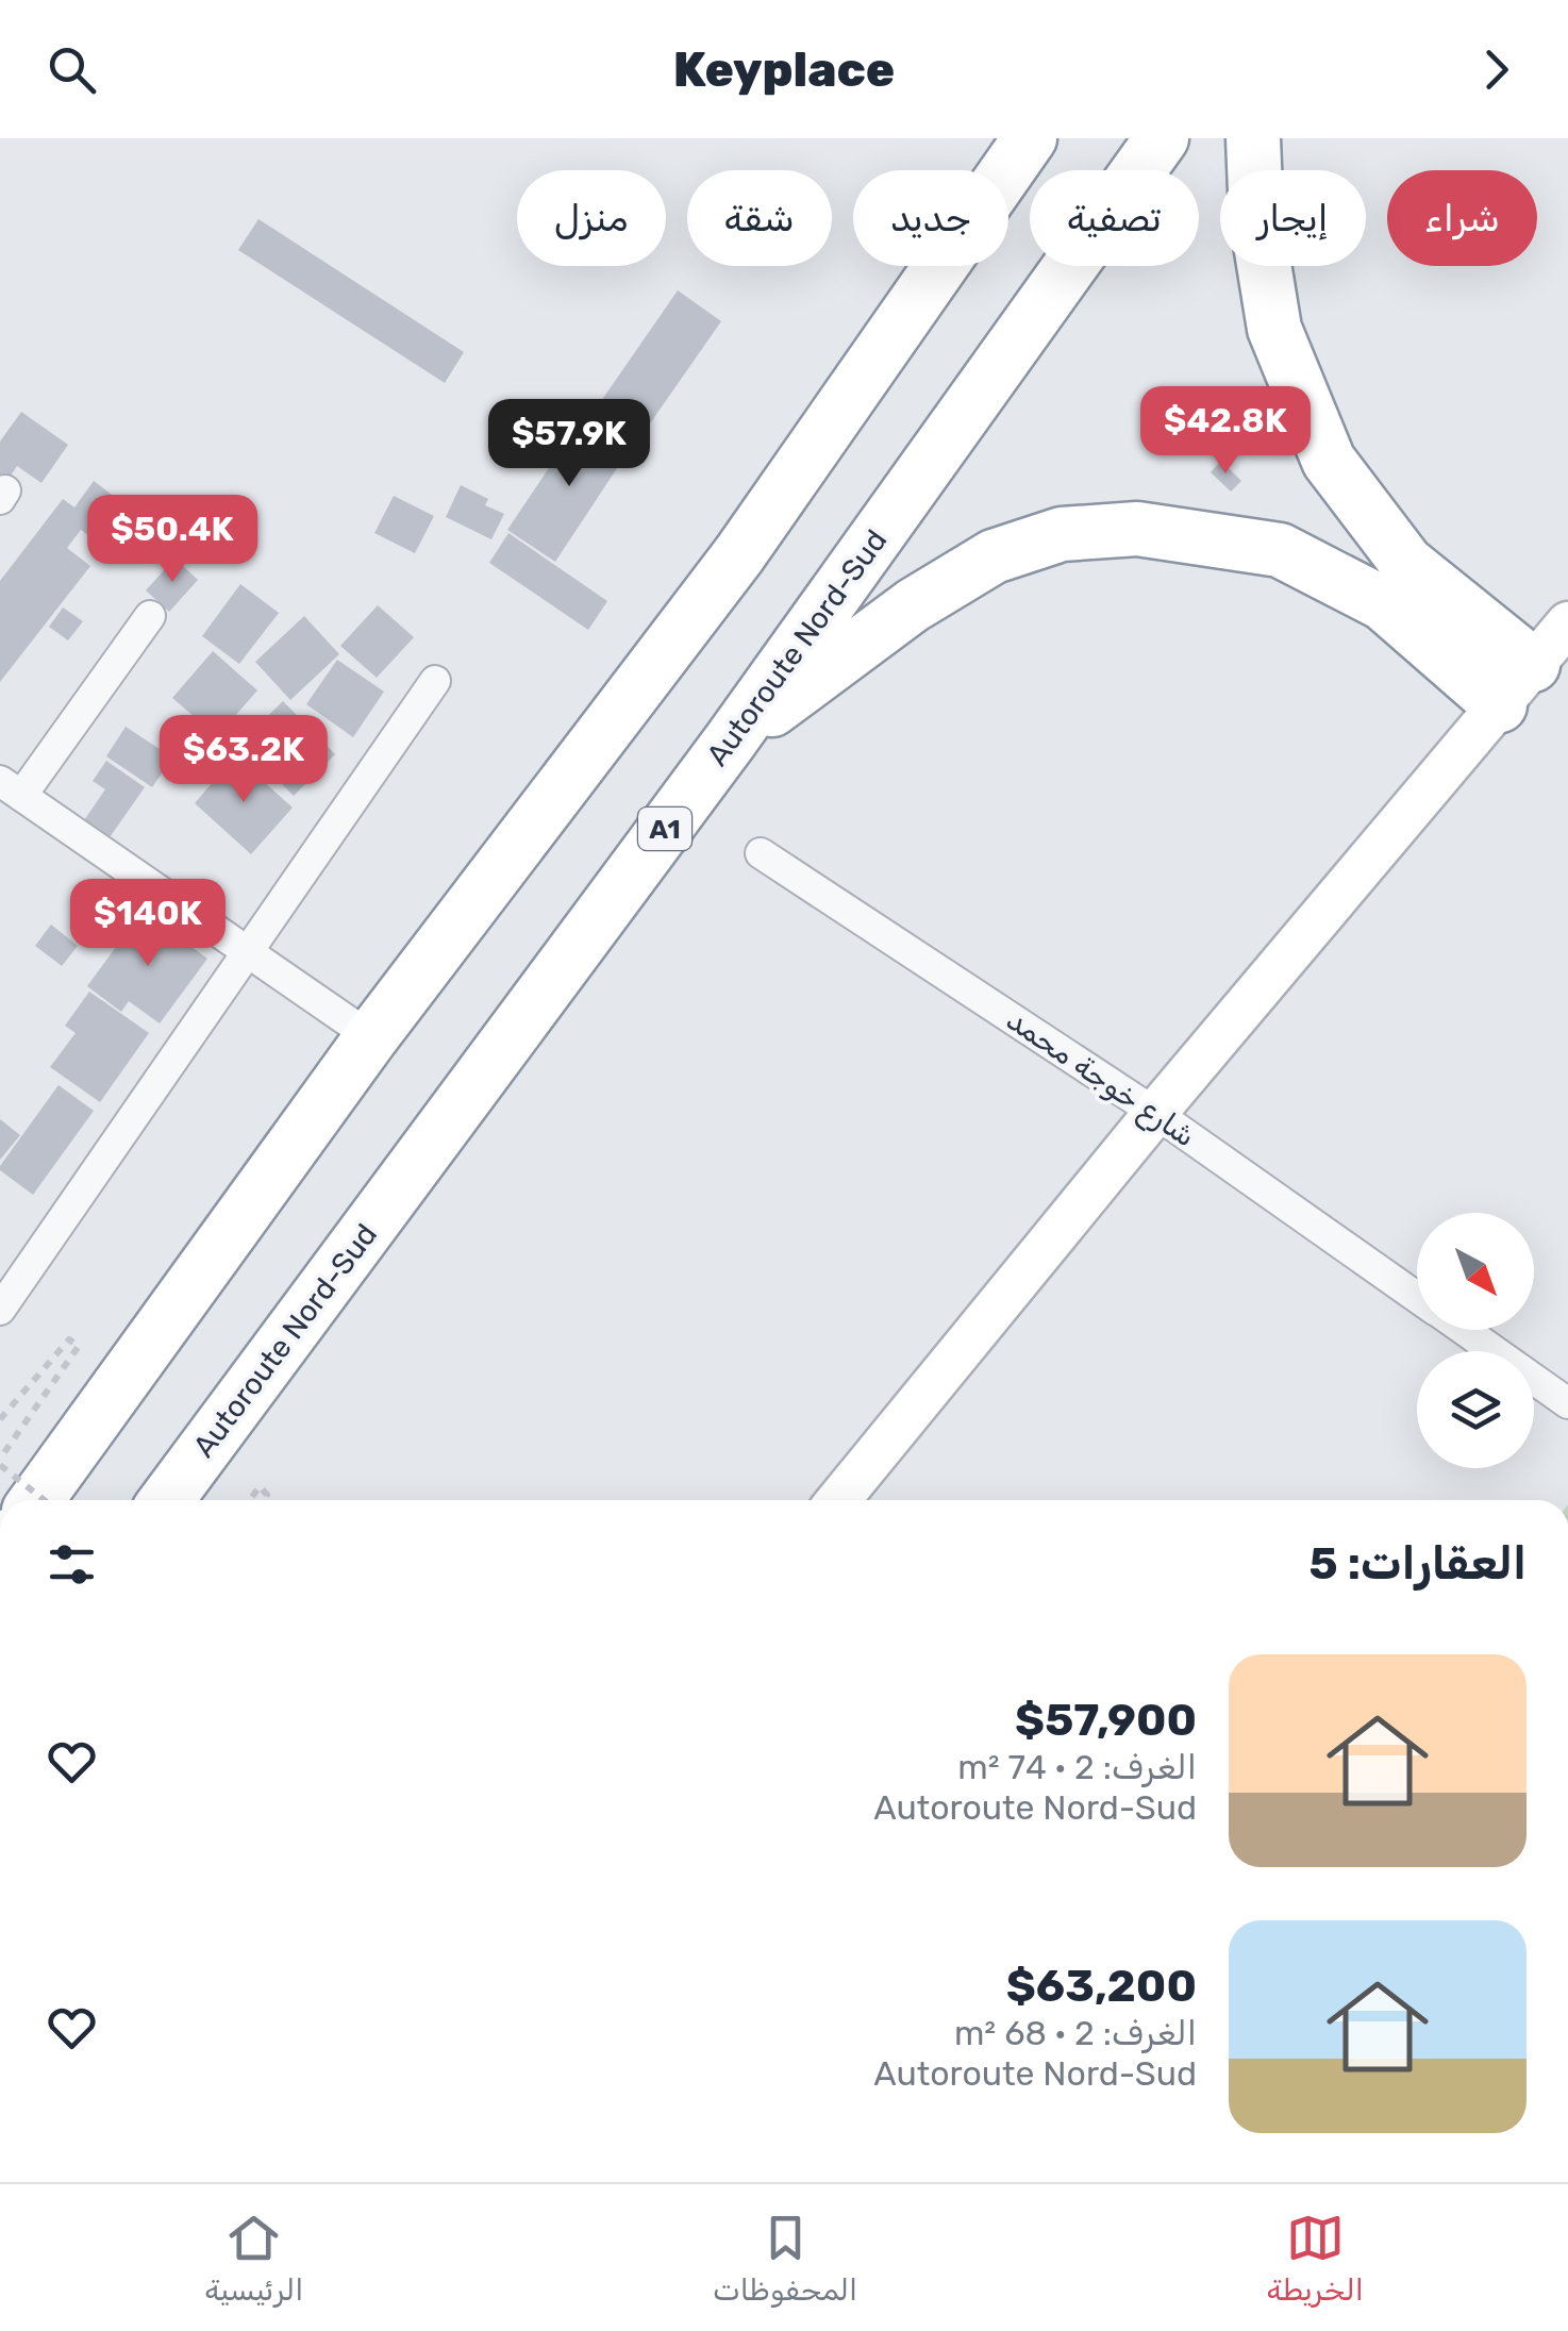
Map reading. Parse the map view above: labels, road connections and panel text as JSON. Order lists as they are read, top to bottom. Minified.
{"streets":{"highway":["Autoroute Nord-Sud","A1"],"street":["شارع خوجة محمد"]},"north":"bottom right","page":{"header":"Keyplace","chip":["شراء","إيجار","تصفية","جديد","شقة","منزل"],"price":["$42.8K","$57.9K","$50.4K","$63.2K","$140K"],"heading":"العقارات: 5","list":[{"name":"$57,900","note":"الغرف: 2 · 74 m² · Autoroute Nord-Sud"},{"name":"$63,200","note":"الغرف: 2 · 68 m² · Autoroute Nord-Sud"}],"tabs":["الخريطة","المحفوظات","الرئيسية"]}}
